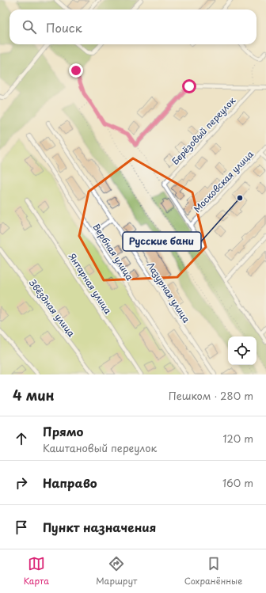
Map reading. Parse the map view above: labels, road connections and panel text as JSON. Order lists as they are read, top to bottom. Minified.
{"streets":{"street":["Берёзовый переулок","Московская улица","Вербная улица","Янтарная улица","Лазурная улица","Звёздная улица"]},"places":["Русские бани"],"page":{"search":"Поиск","heading":["4 мин","Пешком · 280 m"],"list":[["Прямо","Каштановый переулок","120 m"],["Направо","160 m"],"Пункт назначения"],"nav":["Карта","Маршрут","Сохранённые"]}}
